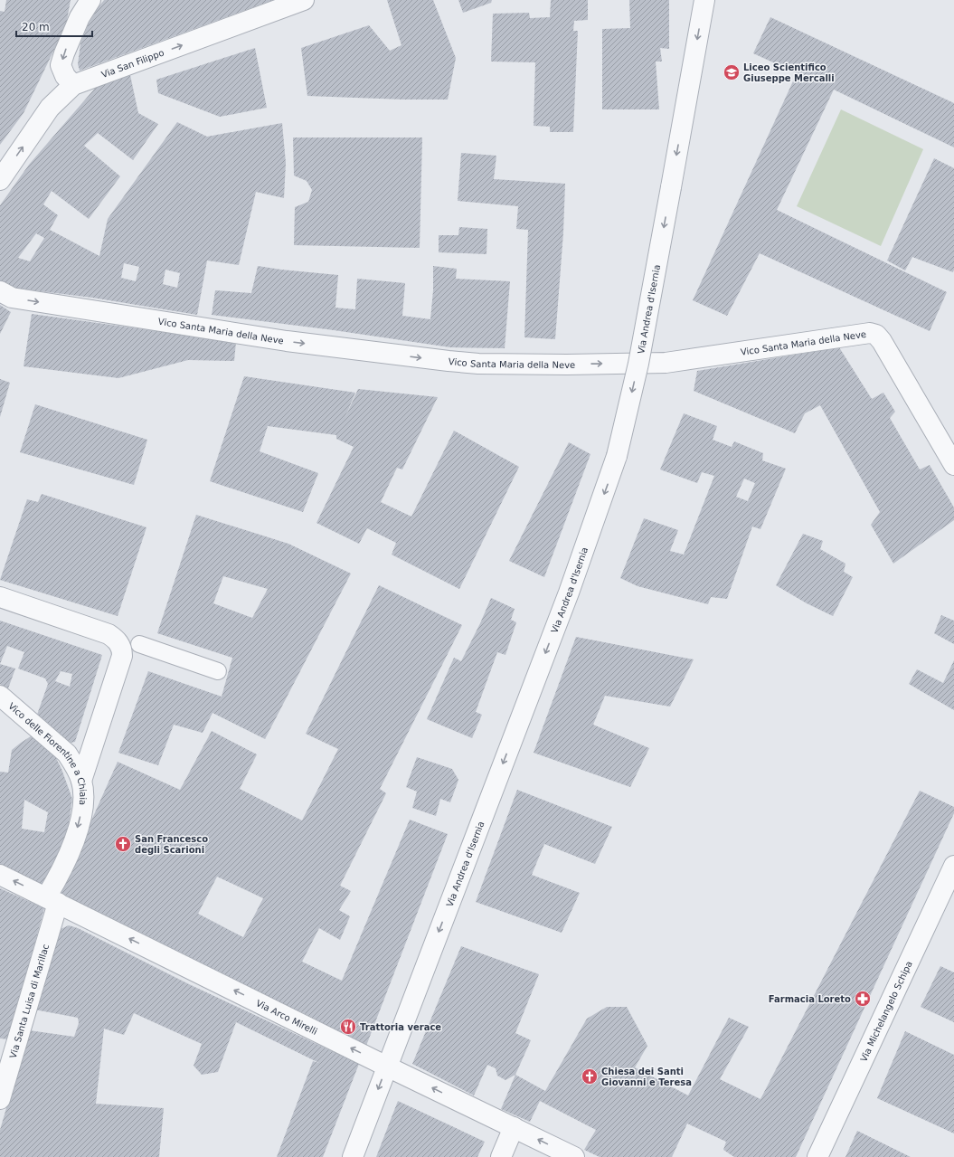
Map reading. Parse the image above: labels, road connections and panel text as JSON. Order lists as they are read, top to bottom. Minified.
{"streets":{"street":["Via San Filippo","Via Andrea d'Isernia","Vico Santa Maria della Neve","Vico delle Fiorentine a Chiaia","Via Santa Luisa di Marillac","Via Michelangelo Schipa","Via Arco Mirelli"]},"crossings":[["Via Andrea d'Isernia","Via Arco Mirelli"],["Vico delle Fiorentine a Chiaia","Via Santa Luisa di Marillac"],["Vico delle Fiorentine a Chiaia","Via Arco Mirelli"],["Via Santa Luisa di Marillac","Via Arco Mirelli"]],"one_way":["Via San Filippo","Via Andrea d'Isernia","Vico Santa Maria della Neve","Vico delle Fiorentine a Chiaia","Via Arco Mirelli"],"places":{"school or university":["Liceo Scientifico Giuseppe Mercalli"],"church":["San Francesco degli Scarioni","Chiesa dei Santi Giovanni e Teresa"],"pharmacy":["Farmacia Loreto"],"restaurant":["Trattoria verace"]},"scale_bar":"20 m"}
